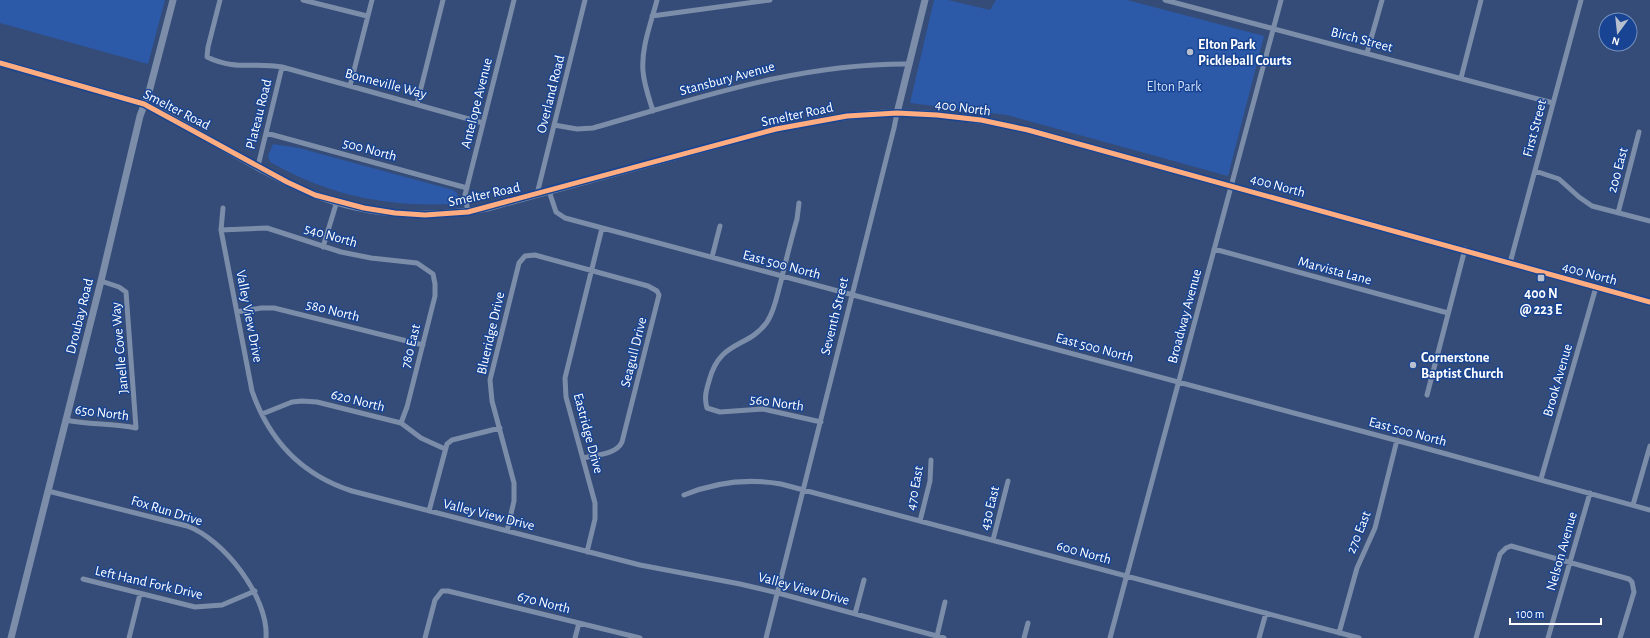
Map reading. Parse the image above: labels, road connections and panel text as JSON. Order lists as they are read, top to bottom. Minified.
{"streets":{"street":["Birch Street","Stansbury Avenue","Bonneville Way","Overland Road","Antelope Avenue","400 North","Smelter Road","Plateau Road","First Street","500 North","200 East","540 North","East 500 North","Marvista Lane","580 North","Droubay Road","Valley View Drive","Seventh Street","Broadway Avenue","Blueridge Drive","780 East","Janelle Cove Way","Seagull Drive","Brook Avenue","620 North","560 North","650 North","Eastridge Drive","470 East","430 East","Fox Run Drive","270 East","Nelson Avenue","600 North","Left Hand Fork Drive","670 North"]},"crossings":[["Birch Street","First Street"],["Birch Street","Broadway Avenue"],["Stansbury Avenue","Overland Road"],["Stansbury Avenue","Seventh Street"],["Bonneville Way","Antelope Avenue"],["Bonneville Way","Plateau Road"],["Overland Road","Smelter Road"],["Antelope Avenue","Smelter Road"],["Antelope Avenue","500 North"],["400 North","Smelter Road"],["400 North","First Street"],["400 North","Seventh Street"],["400 North","Broadway Avenue"],["400 North","Brook Avenue"],["Smelter Road","Plateau Road"],["Smelter Road","East 500 North"],["Smelter Road","Droubay Road"],["Smelter Road","Seventh Street"],["Plateau Road","500 North"],["540 North","Valley View Drive"],["540 North","780 East"],["East 500 North","Seventh Street"],["East 500 North","Broadway Avenue"],["East 500 North","Brook Avenue"],["East 500 North","560 North"],["East 500 North","Eastridge Drive"],["East 500 North","270 East"],["East 500 North","Nelson Avenue"],["Marvista Lane","Broadway Avenue"],["580 North","Valley View Drive"],["580 North","780 East"],["Droubay Road","Janelle Cove Way"],["Droubay Road","650 North"],["Droubay Road","Fox Run Drive"],["Valley View Drive","Seventh Street"],["Valley View Drive","Blueridge Drive"],["Valley View Drive","620 North"],["Valley View Drive","Eastridge Drive"],["Seventh Street","560 North"],["Seventh Street","600 North"],["Broadway Avenue","600 North"],["Blueridge Drive","Seagull Drive"],["Blueridge Drive","Eastridge Drive"],["780 East","620 North"],["Janelle Cove Way","650 North"],["Seagull Drive","Eastridge Drive"],["470 East","600 North"],["430 East","600 North"],["Fox Run Drive","Left Hand Fork Drive"],["270 East","600 North"]],"parks":["Elton Park"],"places":{"other":["Elton Park Pickleball Courts","Cornerstone Baptist Church"],"transit":["400 N @ 223 E"]},"scale_bar":"100 m","north":"bottom"}
